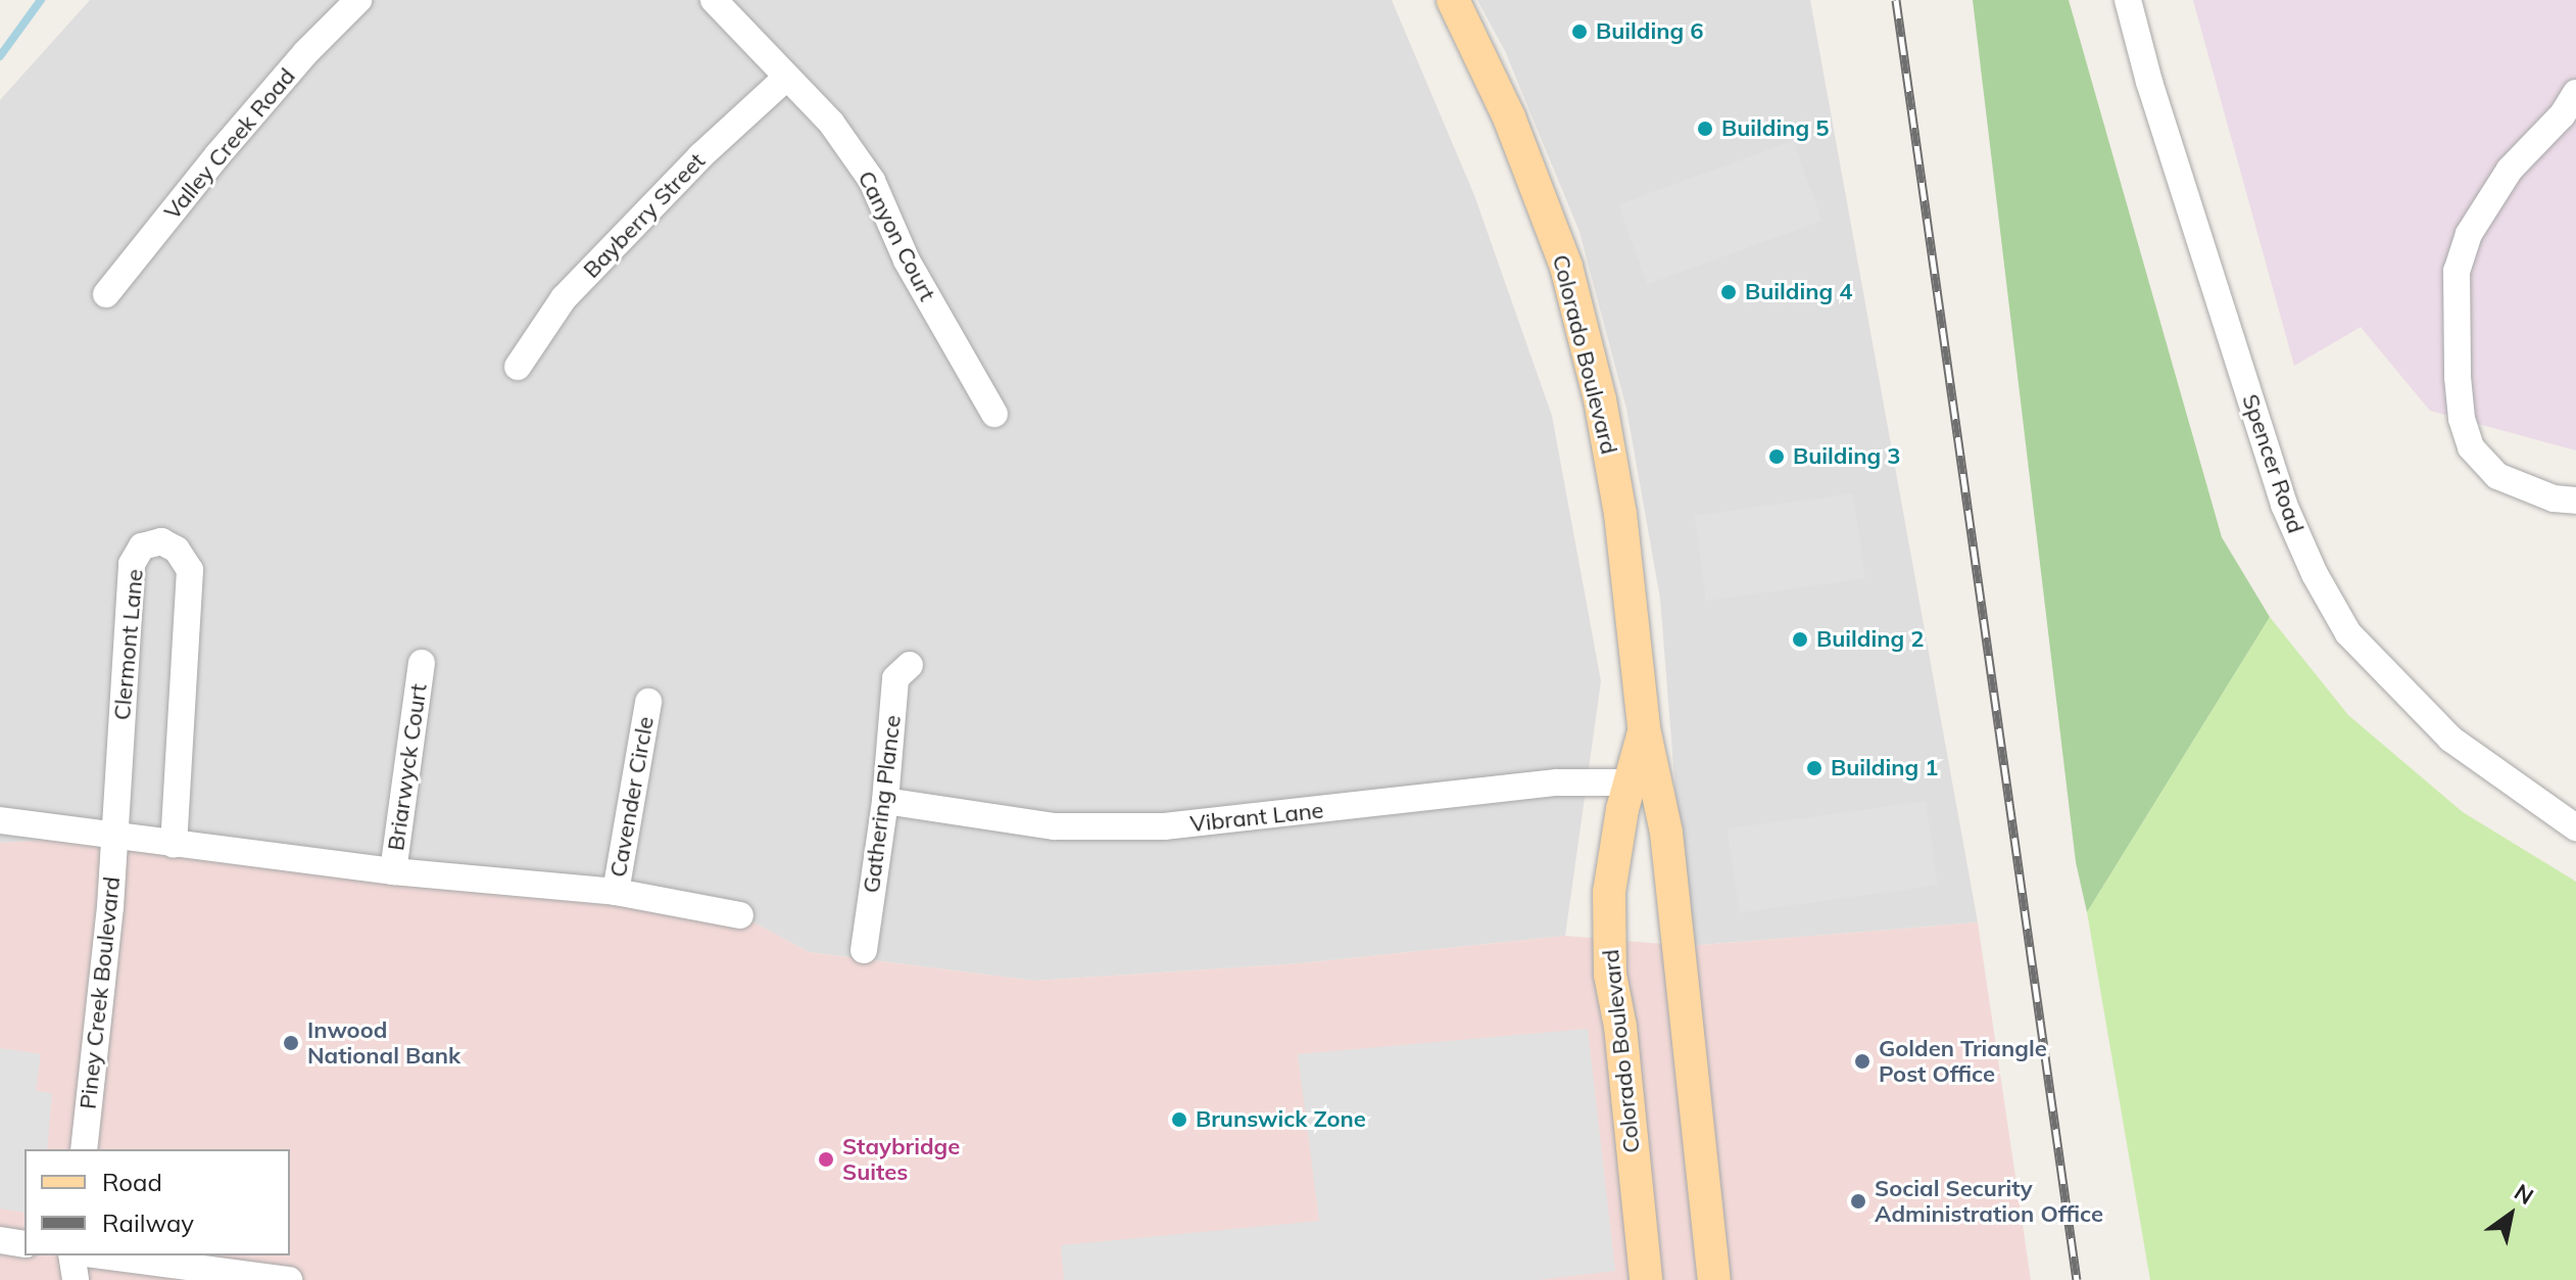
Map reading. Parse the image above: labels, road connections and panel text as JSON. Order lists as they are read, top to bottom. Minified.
{"streets":{"main road":["Colorado Boulevard"],"street":["Valley Creek Road","Bayberry Street","Canyon Court","Spencer Road","Clermont Lane","Briarwyck Court","Cavender Circle","Gathering Plance","Vibrant Lane","Piney Creek Boulevard"]},"crossings":[["Bayberry Street","Canyon Court"],["Colorado Boulevard","Vibrant Lane"],["Clermont Lane","Piney Creek Boulevard"],["Gathering Plance","Vibrant Lane"]],"places":["Building 6","Building 5","Building 4","Building 3","Building 2","Building 1","Inwood National Bank","Golden Triangle Post Office","Brunswick Zone","Staybridge Suites","Social Security Administration Office"],"legend":["Road","Railway"],"north":"top right"}
